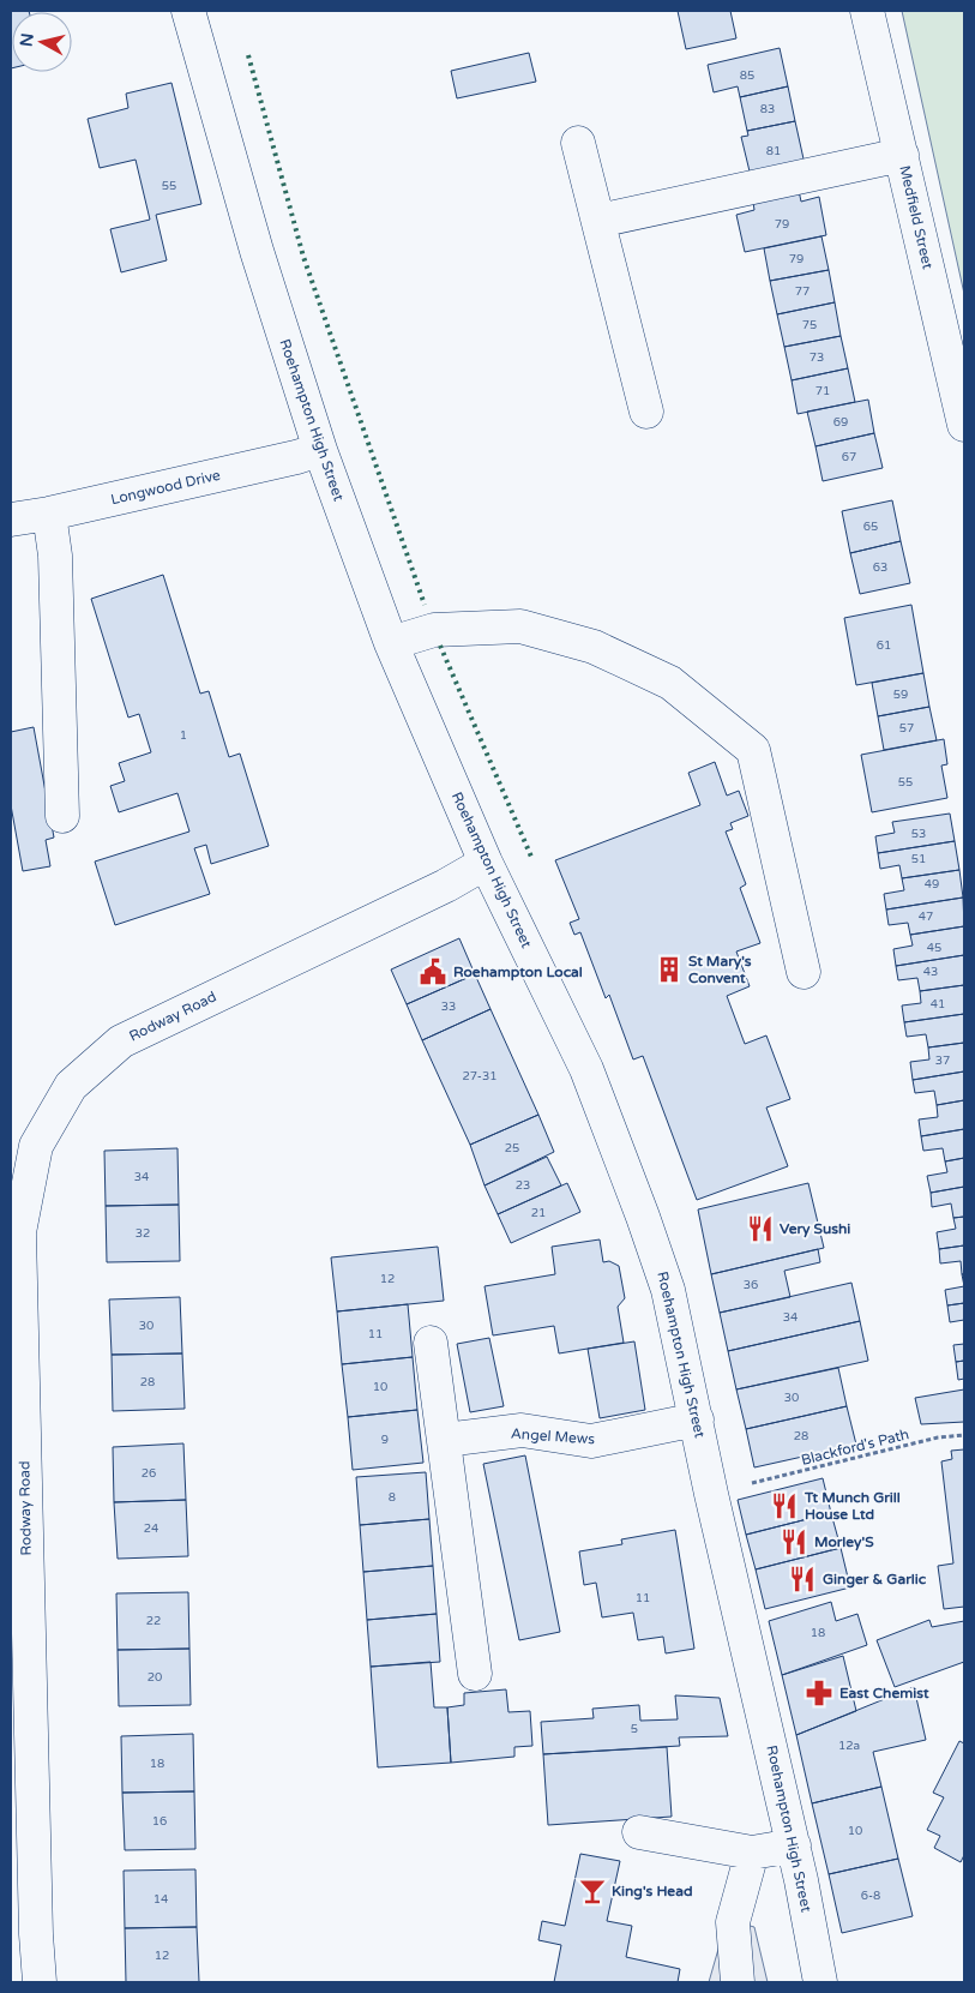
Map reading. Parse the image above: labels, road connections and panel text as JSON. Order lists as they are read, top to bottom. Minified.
{"streets":{"street":["Medfield Street","Roehampton High Street","Longwood Drive","Rodway Road","Angel Mews"],"path":["Blackford's Path"]},"crossings":[["Roehampton High Street","Longwood Drive"],["Roehampton High Street","Rodway Road"],["Roehampton High Street","Angel Mews"]],"places":{"building":["St Mary's Convent"],"public building":["Roehampton Local"],"restaurant":["Very Sushi","Tt Munch Grill House Ltd","Morley'S","Ginger & Garlic"],"pharmacy":["East Chemist"],"bar":["King's Head"]},"house_numbers":["85","83","81","55","79","79","77","75","73","71","69","67","65","63","61","59","57","1","55","53","51","49","47","45","43","41","33","37","27-31","25","34","23","21","32","12","36","34","30","11","28","10","30","28","9","26","8","24","11","22","18","20","5","12a","18","16","10","6-8","14","12"],"north":"left"}
